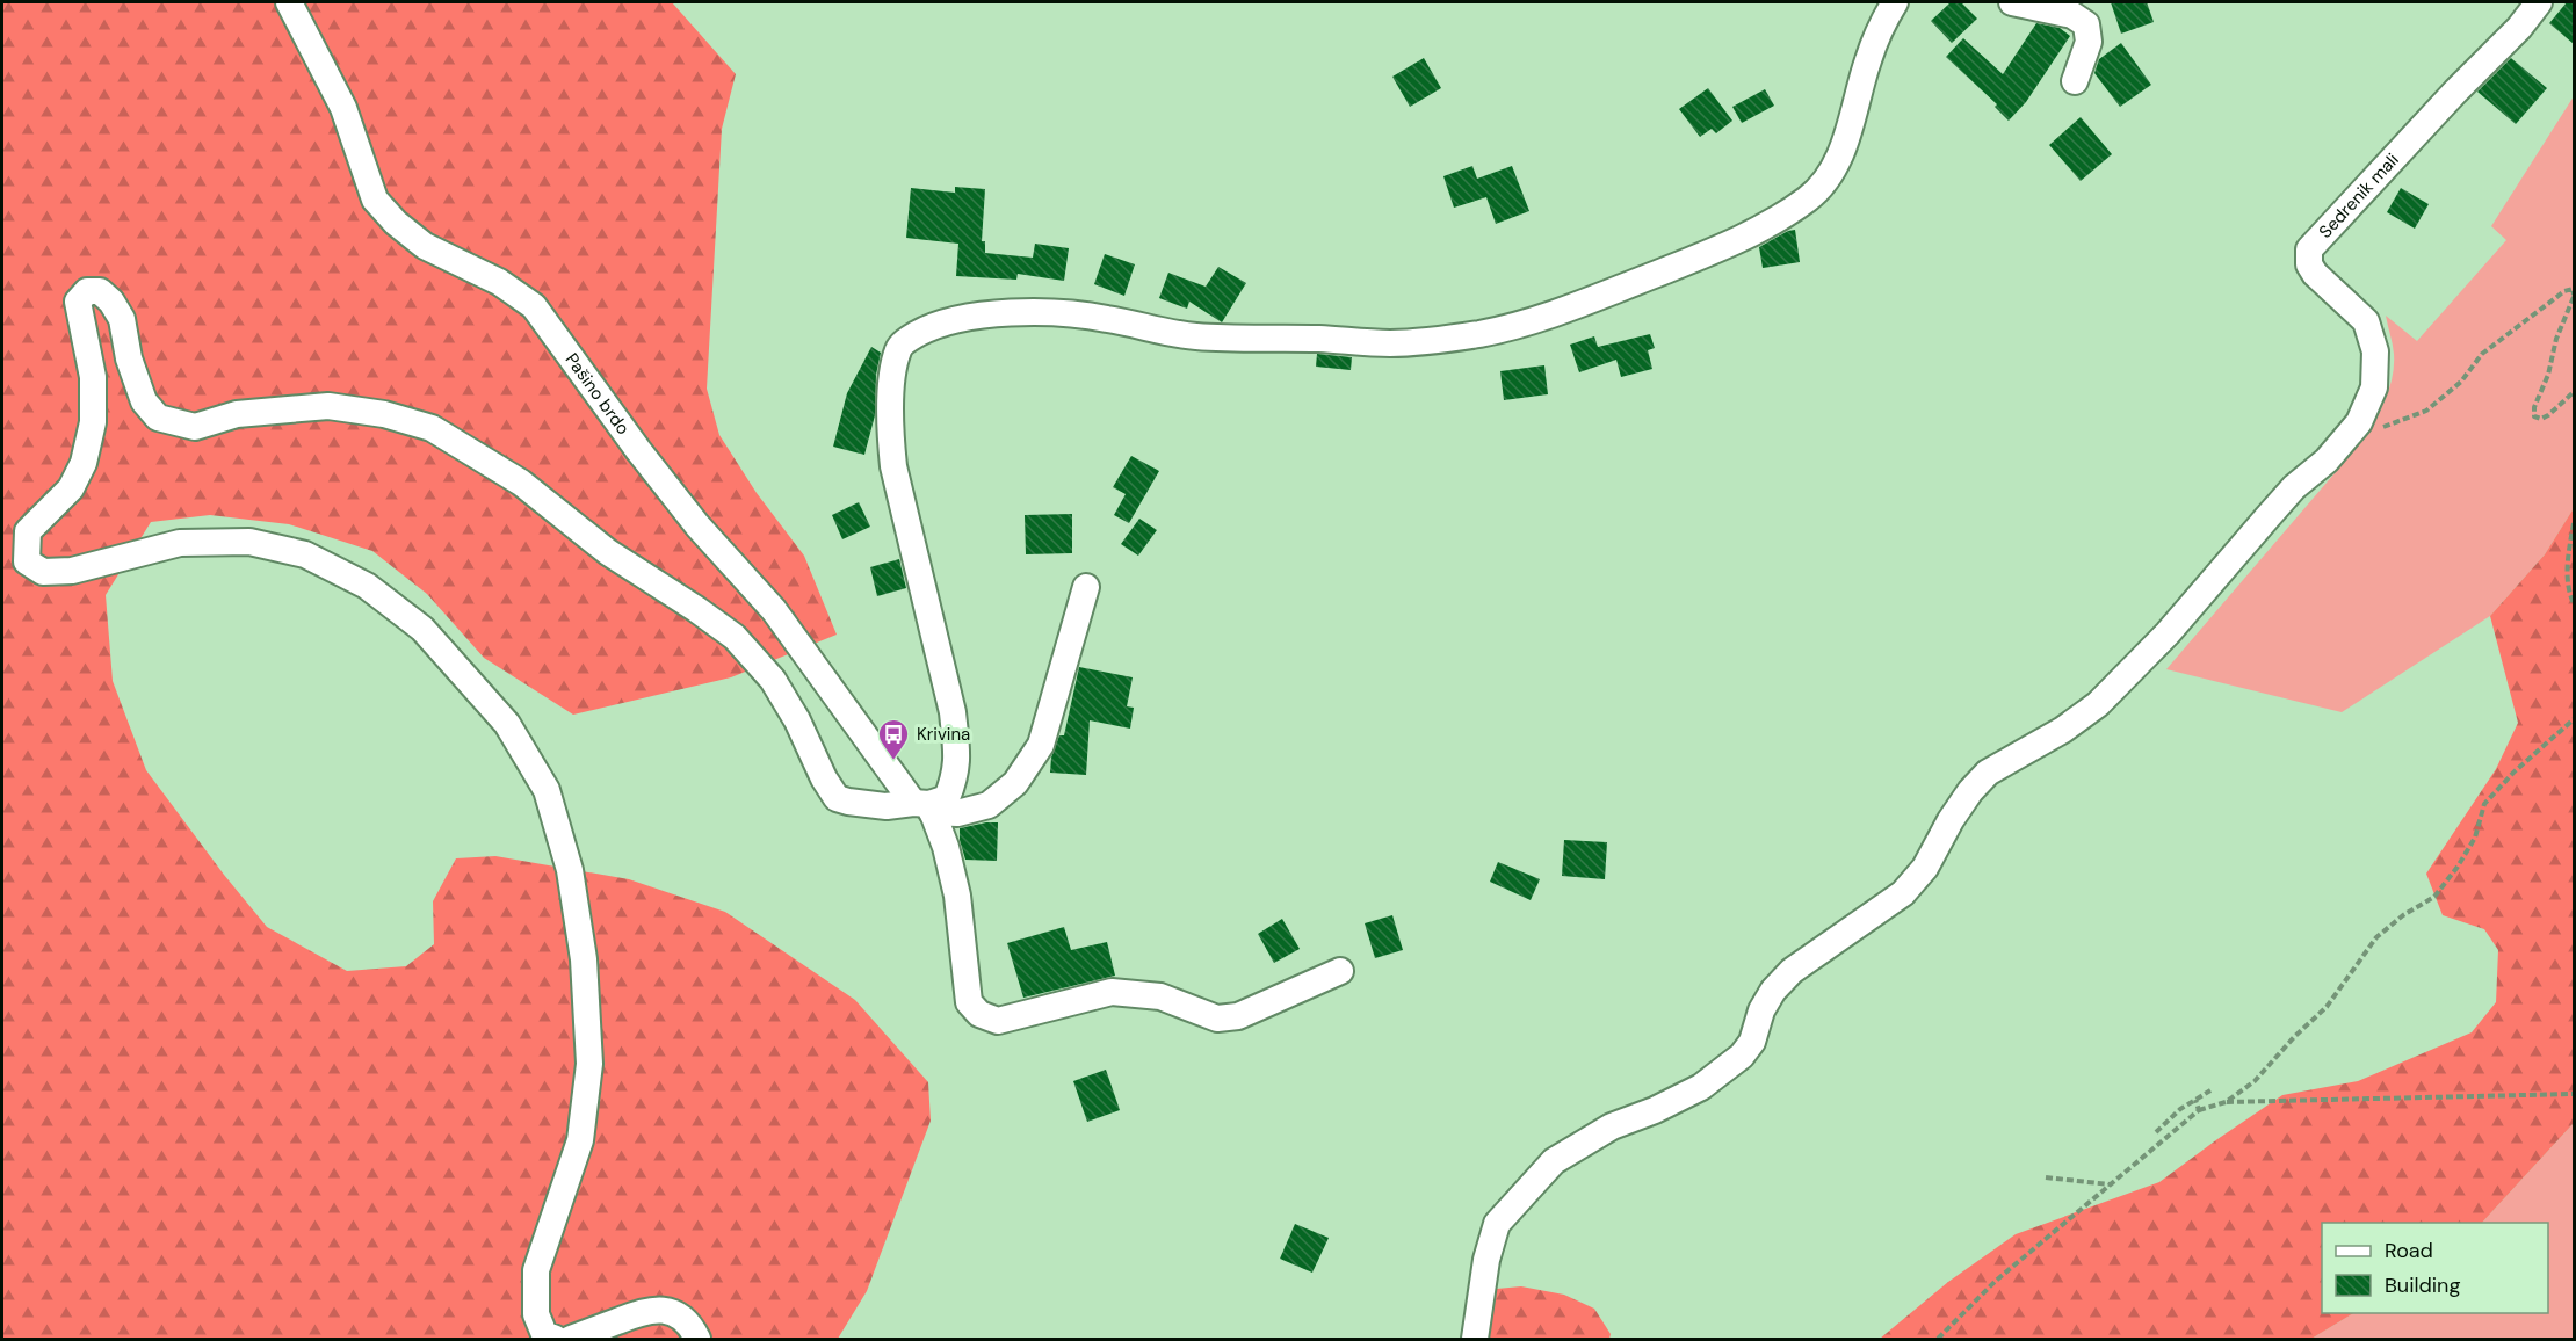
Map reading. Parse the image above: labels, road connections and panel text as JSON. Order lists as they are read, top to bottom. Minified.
{"streets":{"street":["Sedrenik mali","Pašino brdo"]},"places":{"bus stop":["Krivina"]},"legend":["Road","Building"]}
